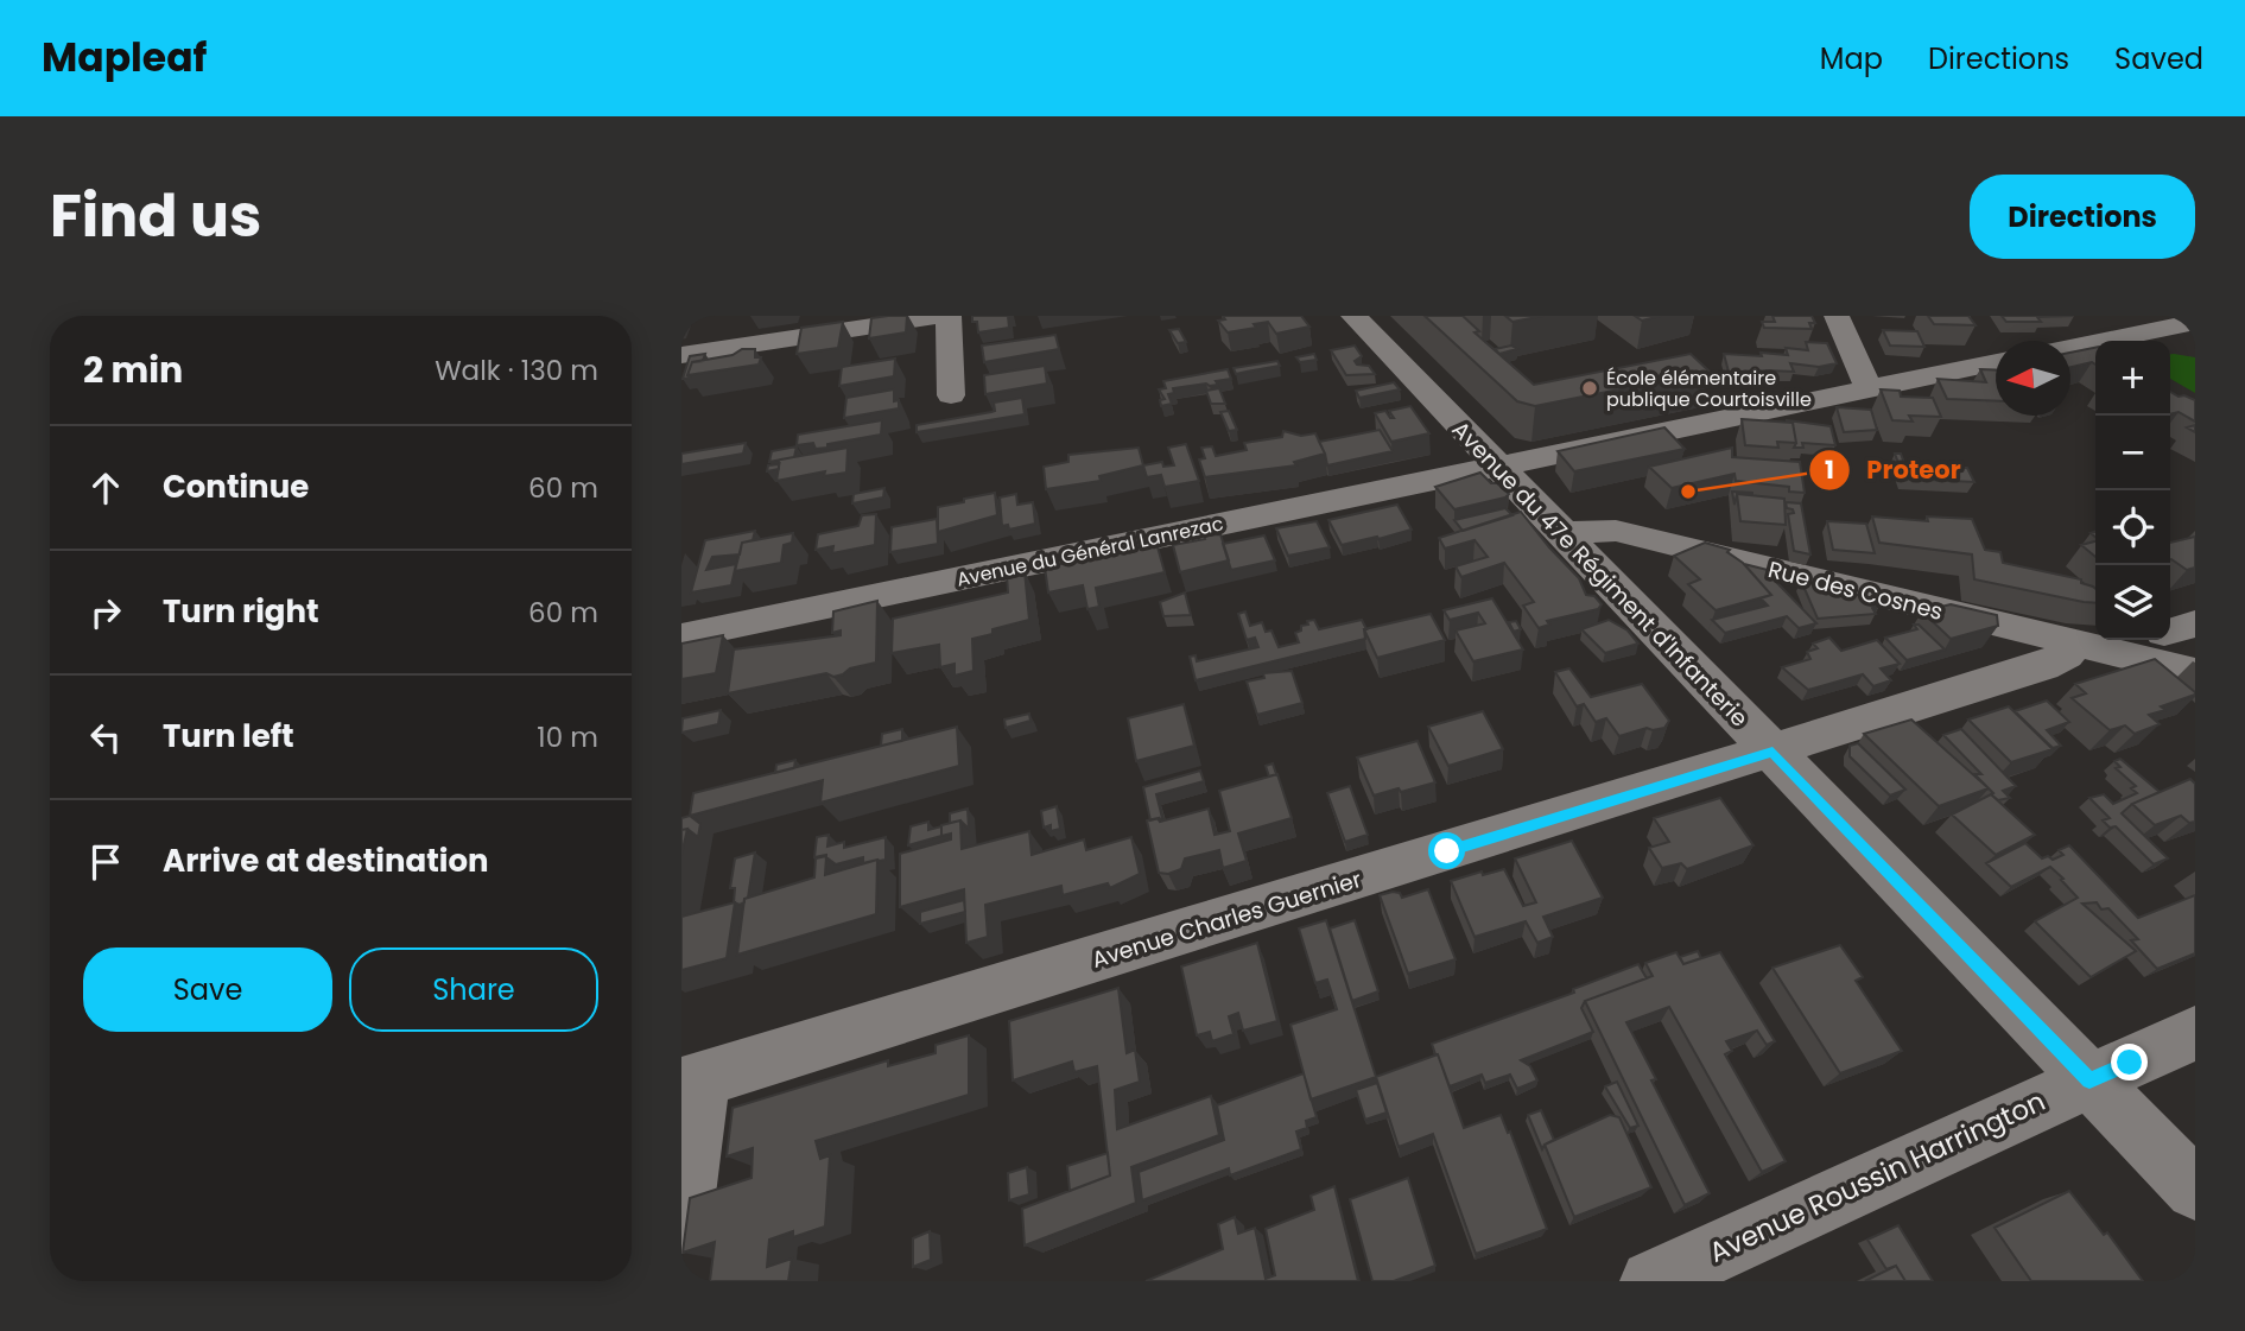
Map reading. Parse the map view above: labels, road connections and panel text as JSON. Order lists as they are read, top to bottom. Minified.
{"streets":{"street":["Avenue du Général Lanrezac","Avenue du 47e Régiment d'Infanterie","Rue des Cosnes","Avenue Charles Guernier","Avenue Roussin Harrington"]},"crossings":[["Avenue du Général Lanrezac","Avenue du 47e Régiment d'Infanterie"],["Avenue du 47e Régiment d'Infanterie","Rue des Cosnes"],["Avenue du 47e Régiment d'Infanterie","Avenue Charles Guernier"],["Avenue du 47e Régiment d'Infanterie","Avenue Roussin Harrington"],["Rue des Cosnes","Avenue Charles Guernier"]],"places":["École élémentaire publique Courtoisville","Proteor"],"north":"left","page":{"header":"Mapleaf","nav":["Map","Directions","Saved"],"title":"Find us","buttons":["Directions",["Save","Share"]],"heading":["2 min","Walk · 130 m"],"map_buttons":["+","−"],"list":[["Continue","60 m"],["Turn right","60 m"],["Turn left","10 m"],"Arrive at destination"]}}
